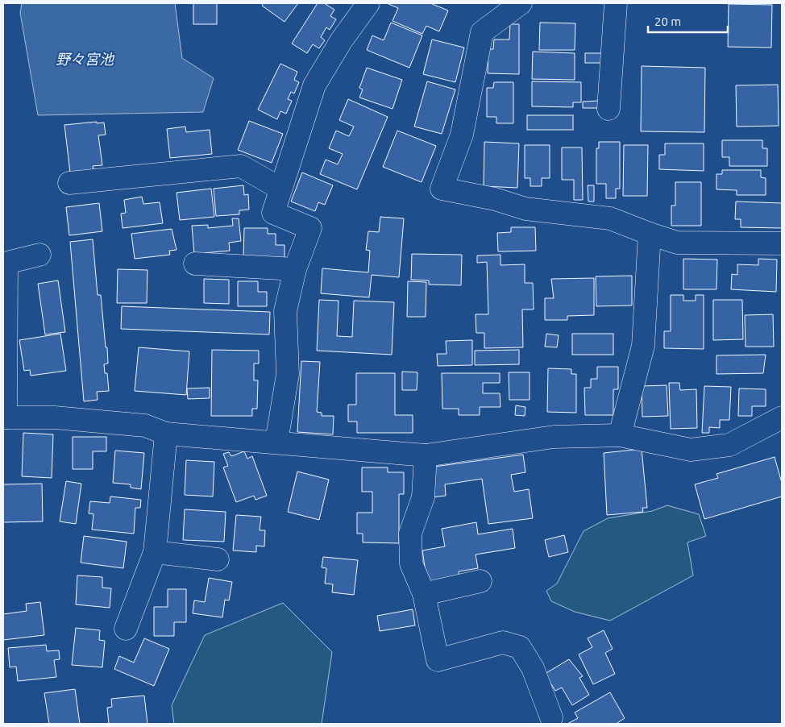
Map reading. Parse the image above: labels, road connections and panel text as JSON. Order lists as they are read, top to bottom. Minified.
{"water":["野々宮池"],"scale_bar":"20 m"}
